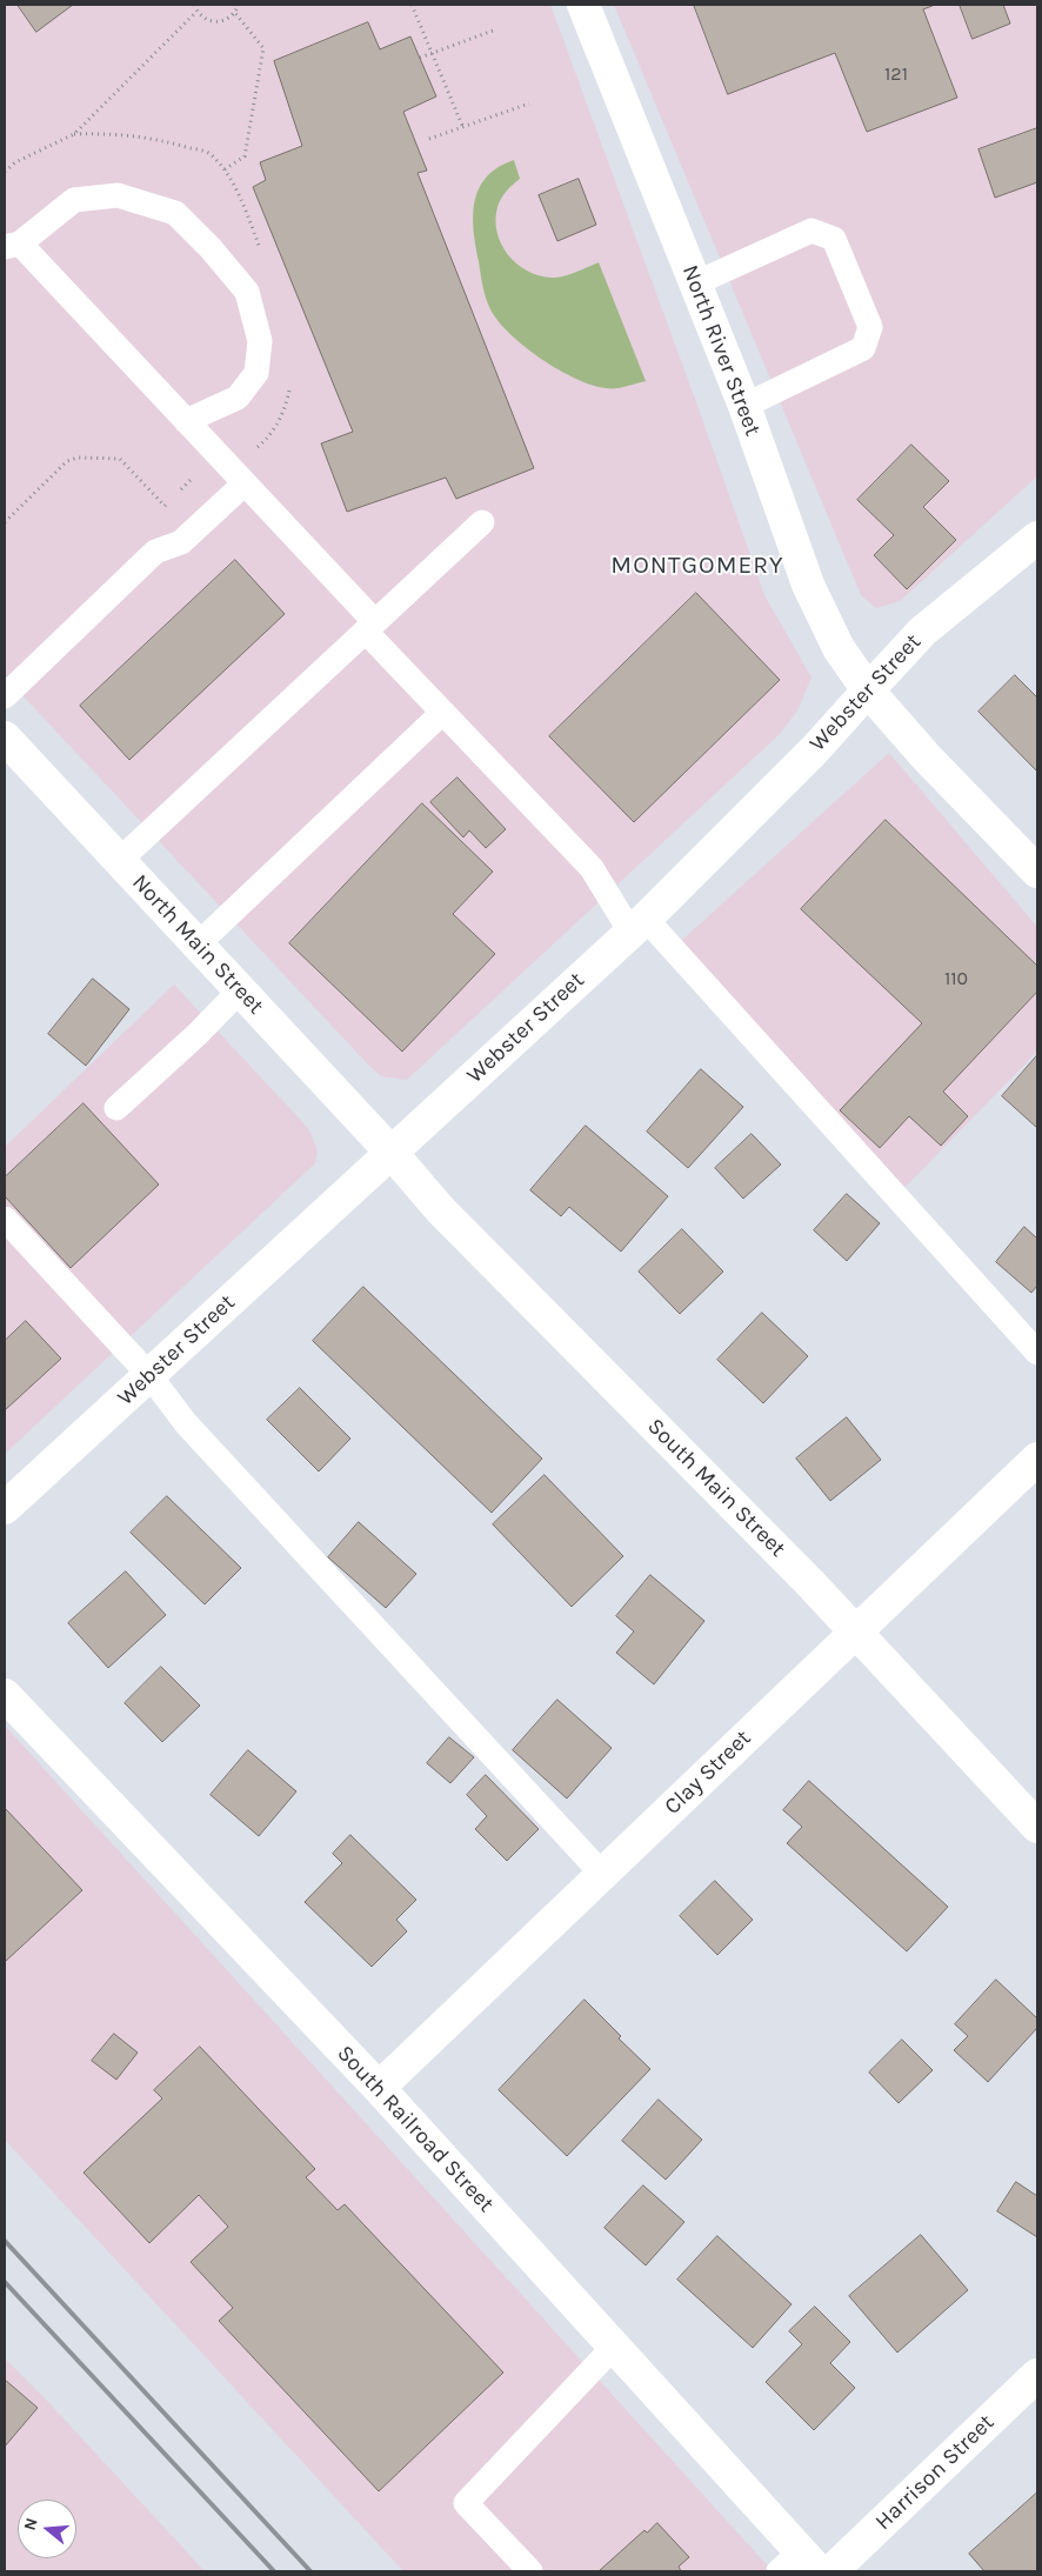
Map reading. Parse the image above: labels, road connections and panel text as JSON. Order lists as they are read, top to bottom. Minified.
{"streets":{"street":["North River Street","Webster Street","North Main Street","South Main Street","Clay Street","South Railroad Street","Harrison Street"]},"crossings":[["North River Street","Webster Street"],["Webster Street","North Main Street"],["Webster Street","South Main Street"],["North Main Street","South Main Street"],["South Main Street","Clay Street"],["Clay Street","South Railroad Street"]],"districts":["MONTGOMERY"],"house_numbers":["121","110"],"north":"left"}
